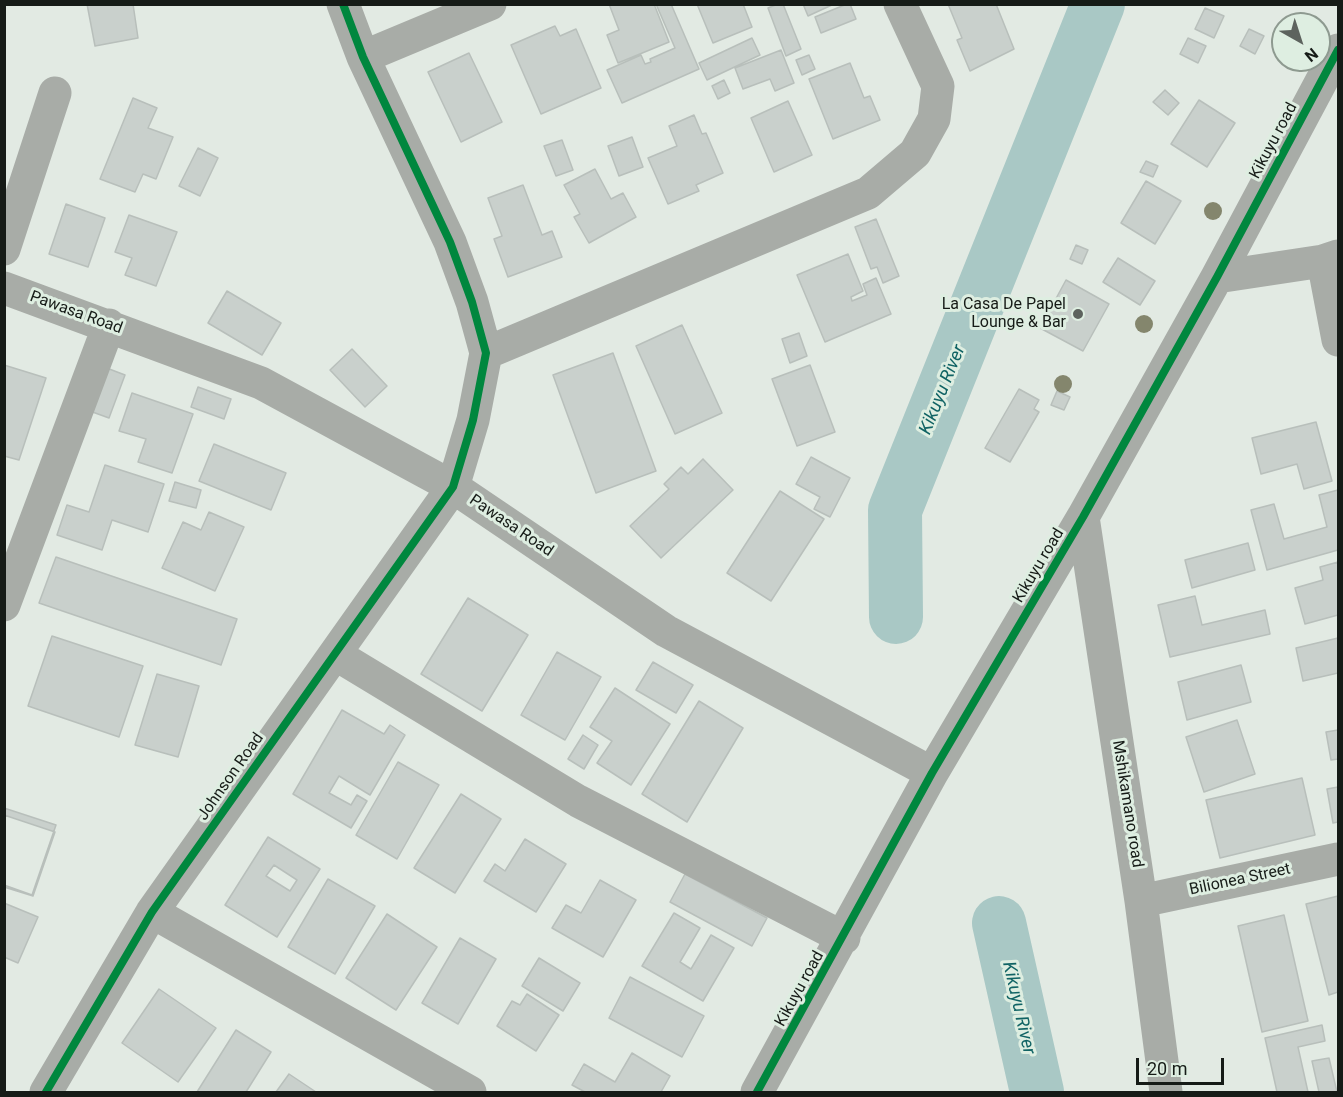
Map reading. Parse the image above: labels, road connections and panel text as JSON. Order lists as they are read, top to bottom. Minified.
{"streets":{"street":["Kikuyu road","Pawasa Road","Johnson Road","Mshikamano road","Bilionea Street"]},"crossings":[["Kikuyu road","Pawasa Road"],["Kikuyu road","Mshikamano road"],["Pawasa Road","Johnson Road"],["Mshikamano road","Bilionea Street"]],"water":["Kikuyu River"],"places":["La Casa De Papel Lounge & Bar"],"scale_bar":"20 m","north":"bottom right"}
